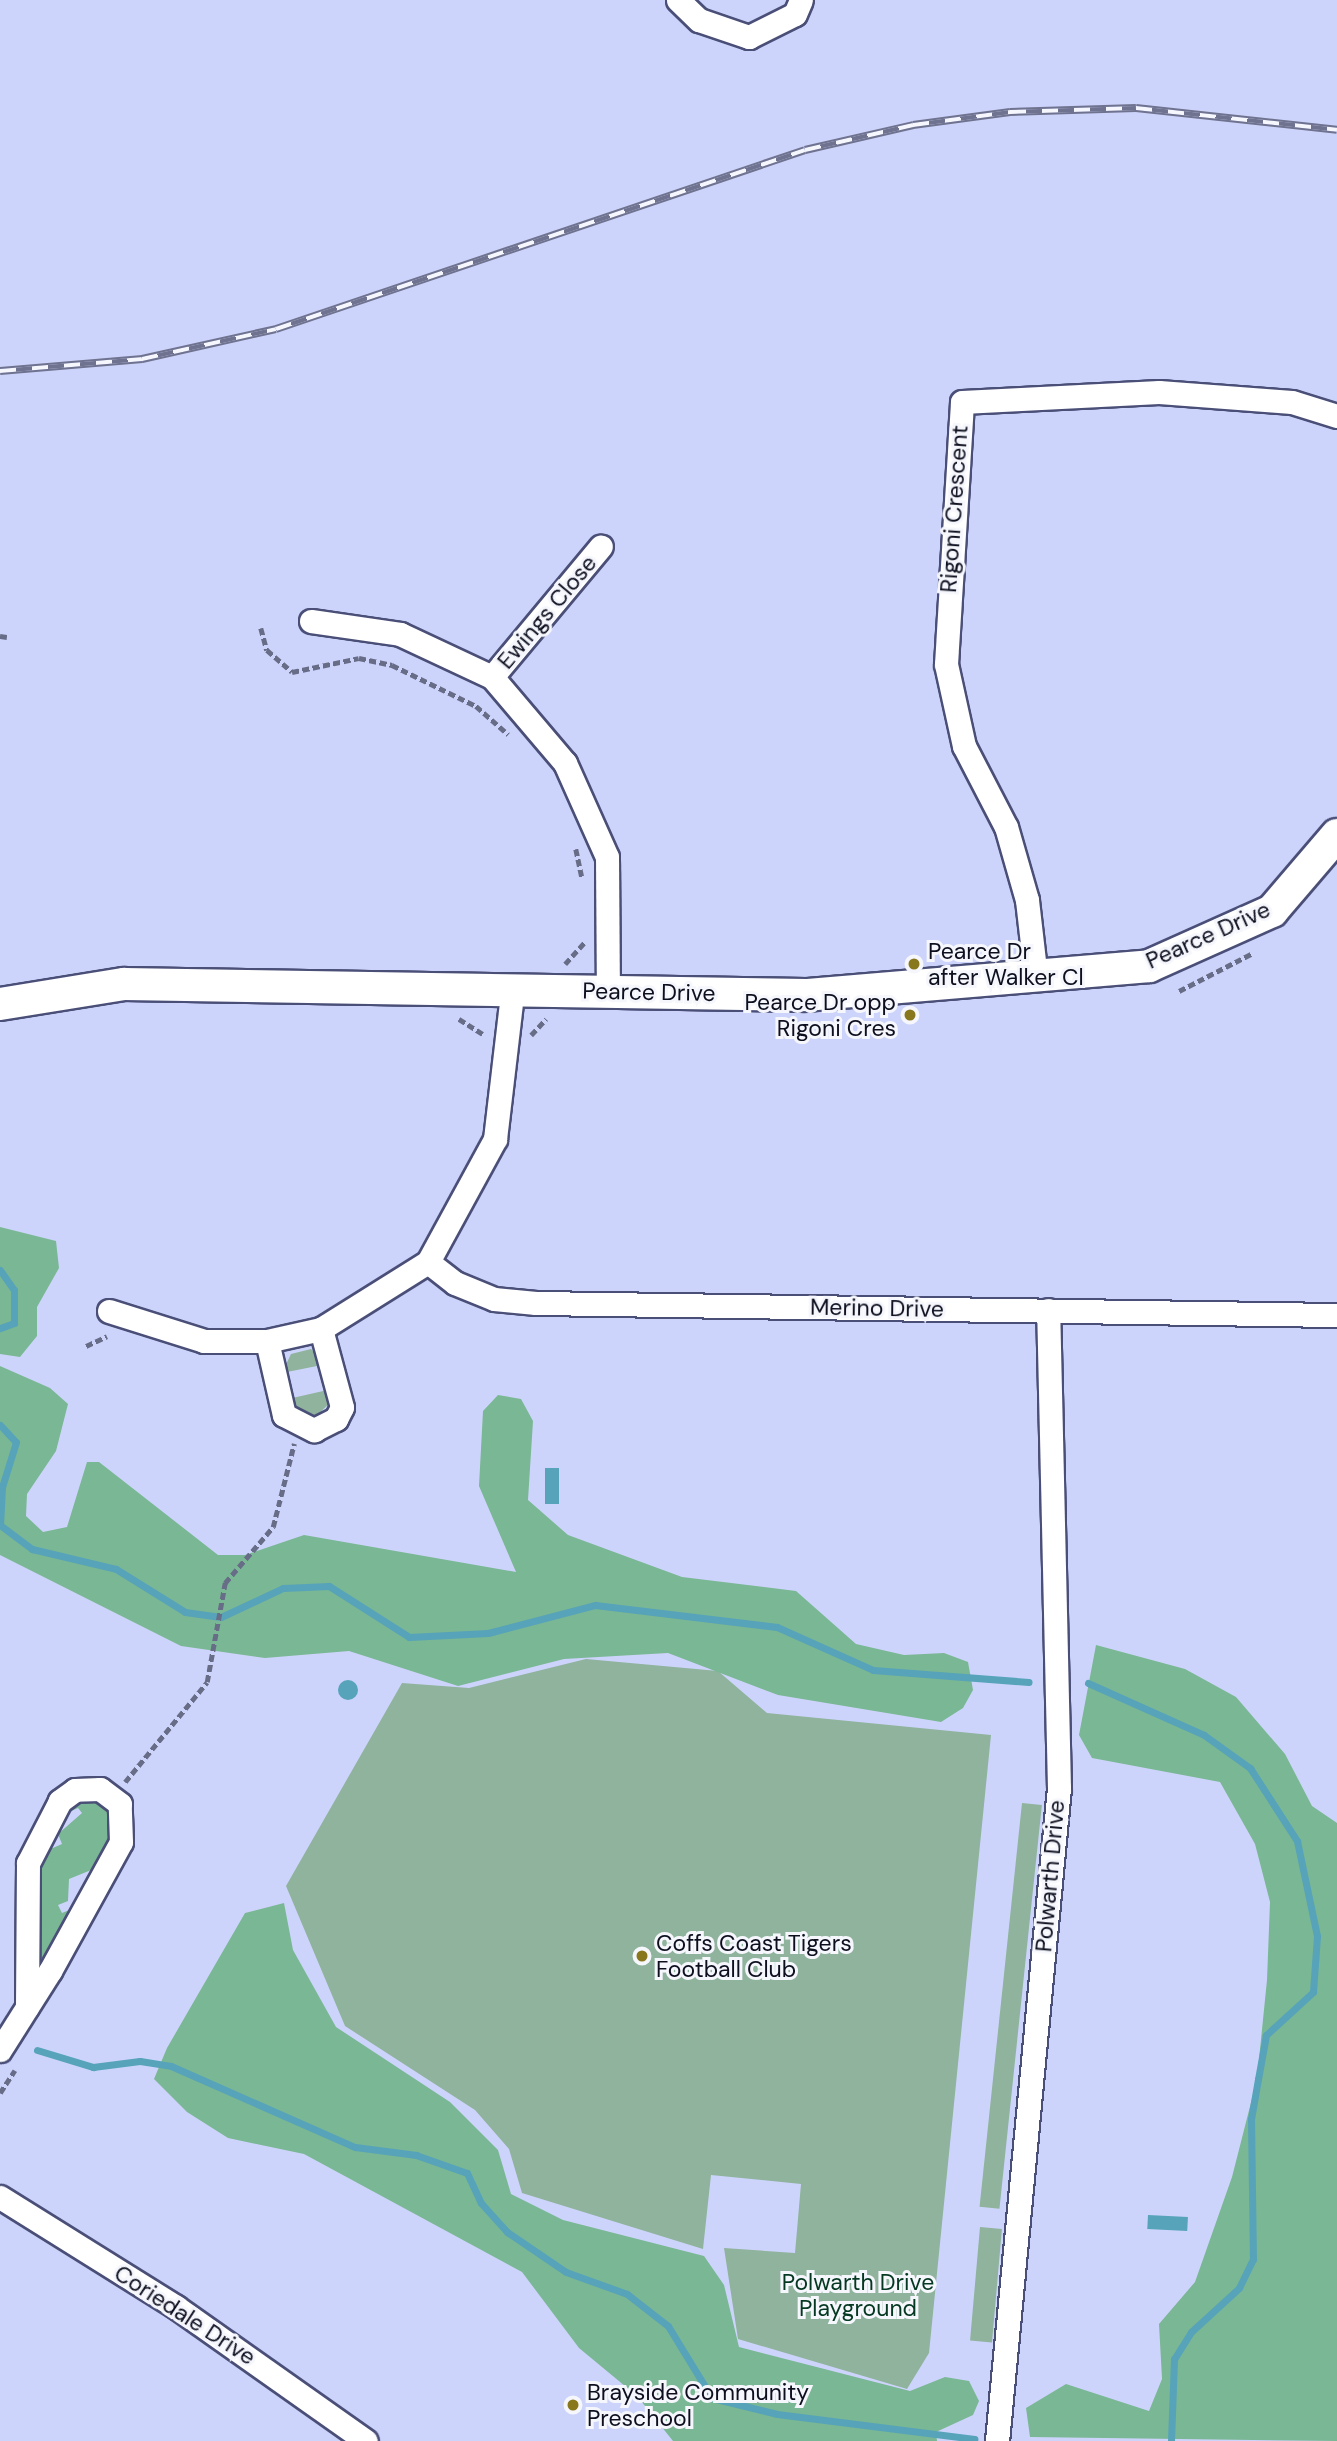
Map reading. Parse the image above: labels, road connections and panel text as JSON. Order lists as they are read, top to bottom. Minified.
{"streets":{"street":["Rigoni Crescent","Ewings Close","Pearce Drive","Merino Drive","Polwarth Drive","Coriedale Drive"]},"crossings":[["Rigoni Crescent","Pearce Drive"],["Merino Drive","Polwarth Drive"]],"parks":["Polwarth Drive Playground"],"places":["Pearce Dr after Walker Cl","Pearce Dr opp Rigoni Cres","Coffs Coast Tigers Football Club","Brayside Community Preschool"]}
